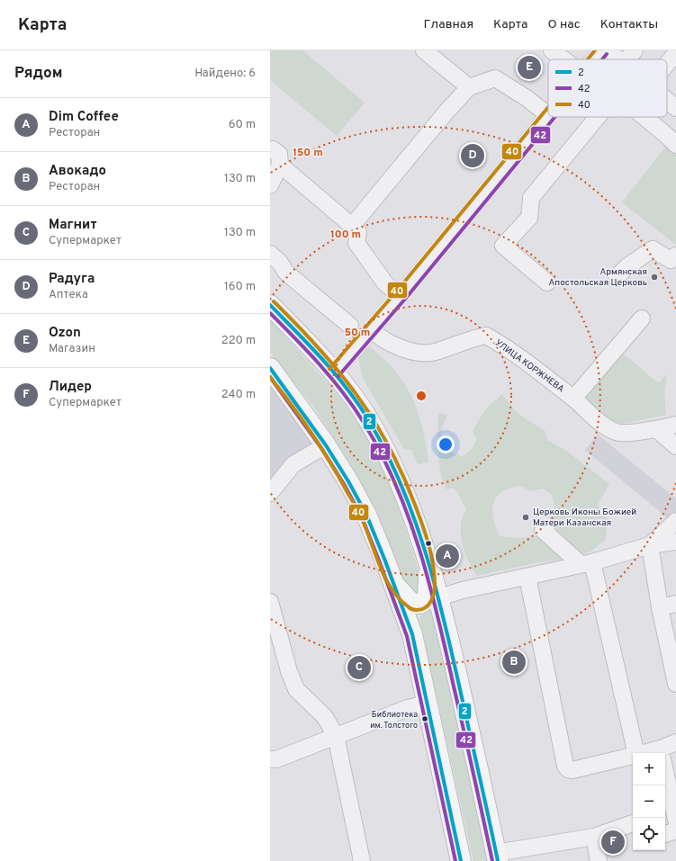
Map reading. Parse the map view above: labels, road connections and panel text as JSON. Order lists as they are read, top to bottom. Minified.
{"streets":{"street":["УЛИЦА КОРЖНЕВА"]},"places":["Армянская Апостольская Церковь","Церковь Иконы Божией Матери Казанская","Библиотека им. Толстого"],"lines":["transit line 40","transit line 42","transit line 2"],"legend":["2","42","40"],"page":{"header":"Карта","nav":["Главная","Карта","О нас","Контакты"],"heading":["Рядом","Найдено: 6"],"pins":["E","D","A","B","C","F"],"list":[{"mark":"A","name":"Dim Coffee","note":"Ресторан","value":"60 m"},{"mark":"B","name":"Авокадо","note":"Ресторан","value":"130 m"},{"mark":"C","name":"Магнит","note":"Супермаркет","value":"130 m"},{"mark":"D","name":"Радуга","note":"Аптека","value":"160 m"},{"mark":"E","name":"Ozon","note":"Магазин","value":"220 m"},{"mark":"F","name":"Лидер","note":"Супермаркет","value":"240 m"}],"map_buttons":["+","−"]},"rings":["150 m","100 m","50 m"]}
